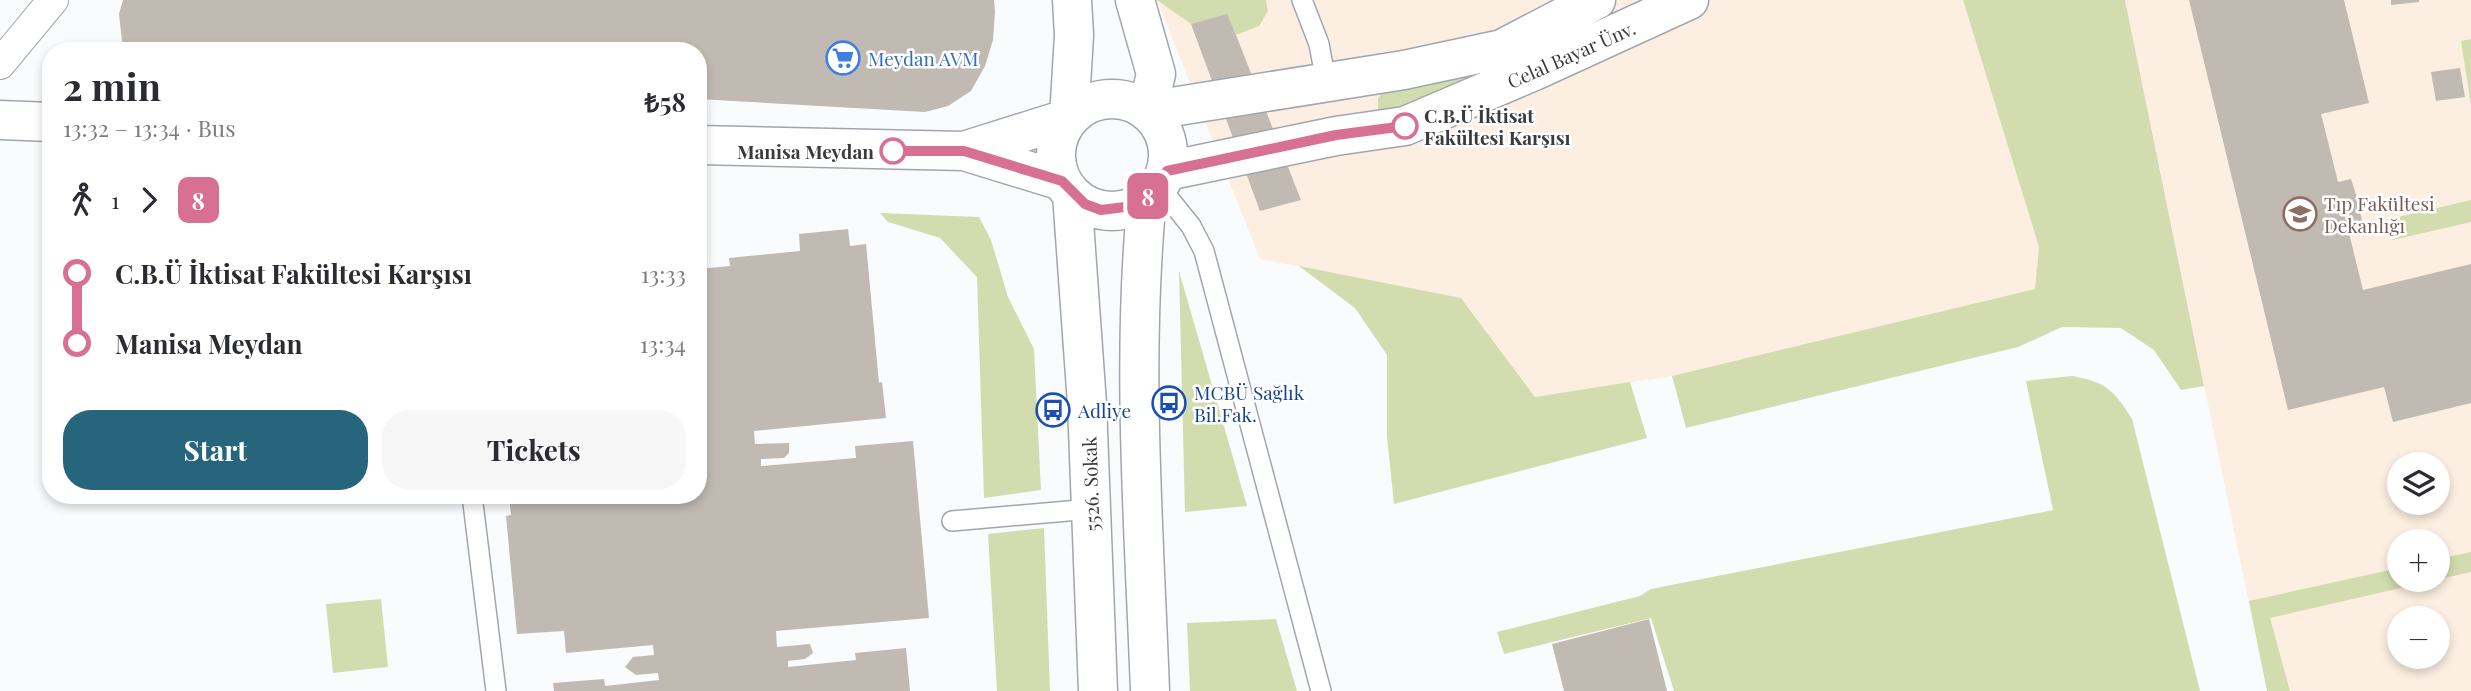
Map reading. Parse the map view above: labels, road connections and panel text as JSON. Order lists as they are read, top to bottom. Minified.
{"streets":{"street":["Celal Bayar Ünv.","5526. Sokak"]},"crossings":[["Celal Bayar Ünv.","5526. Sokak"]],"places":{"supermarket":["Meydan AVM"],"other":["C.B.Ü İktisat Fakültesi Karşısı","Manisa Meydan"],"school or university":["Tıp Fakültesi Dekanlığı"],"bus stop":["MCBÜ Sağlık Bil.Fak.","Adliye"]},"lines":["bus line 8"],"page":{"on_map":"8","heading":["2 min","13:32 – 13:34 · Bus","₺58"],"legs":["1","8"],"list":[{"name":"C.B.Ü İktisat Fakültesi Karşısı","value":"13:33"},{"name":"Manisa Meydan","value":"13:34"}],"buttons":["Start","Tickets"],"map_buttons":["+","−"]}}
